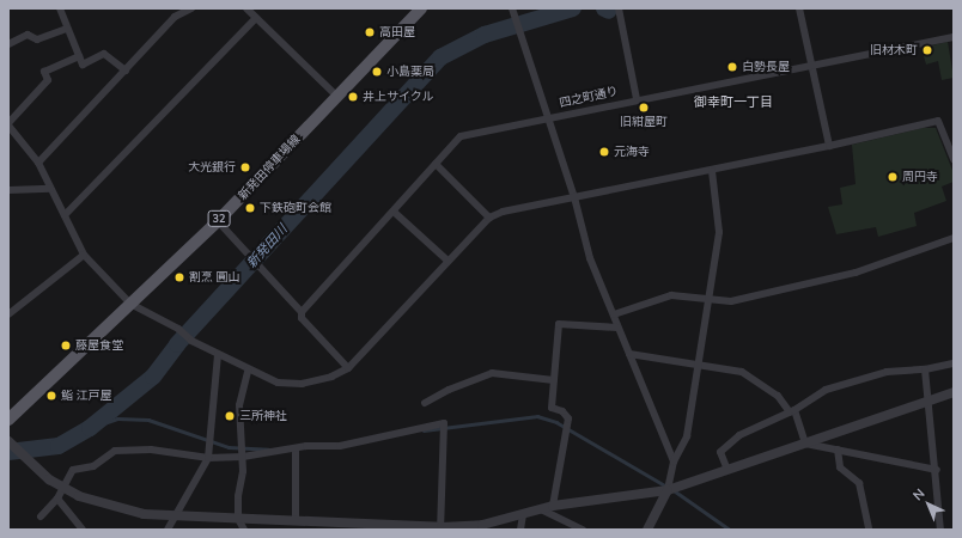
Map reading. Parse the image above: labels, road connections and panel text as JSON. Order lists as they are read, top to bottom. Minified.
{"streets":{"main road":["新発田停車場線","32"],"street":["四之町通り"]},"districts":["御幸町一丁目"],"water":["新発田川"],"places":["高田屋","旧材木町","白勢長屋","小島薬局","井上サイクル","旧紺屋町","元海寺","大光銀行","周円寺","下鉄砲町会館","割烹 圓山","藤屋食堂","鮨 江戸屋","三所神社"],"north":"top left"}
